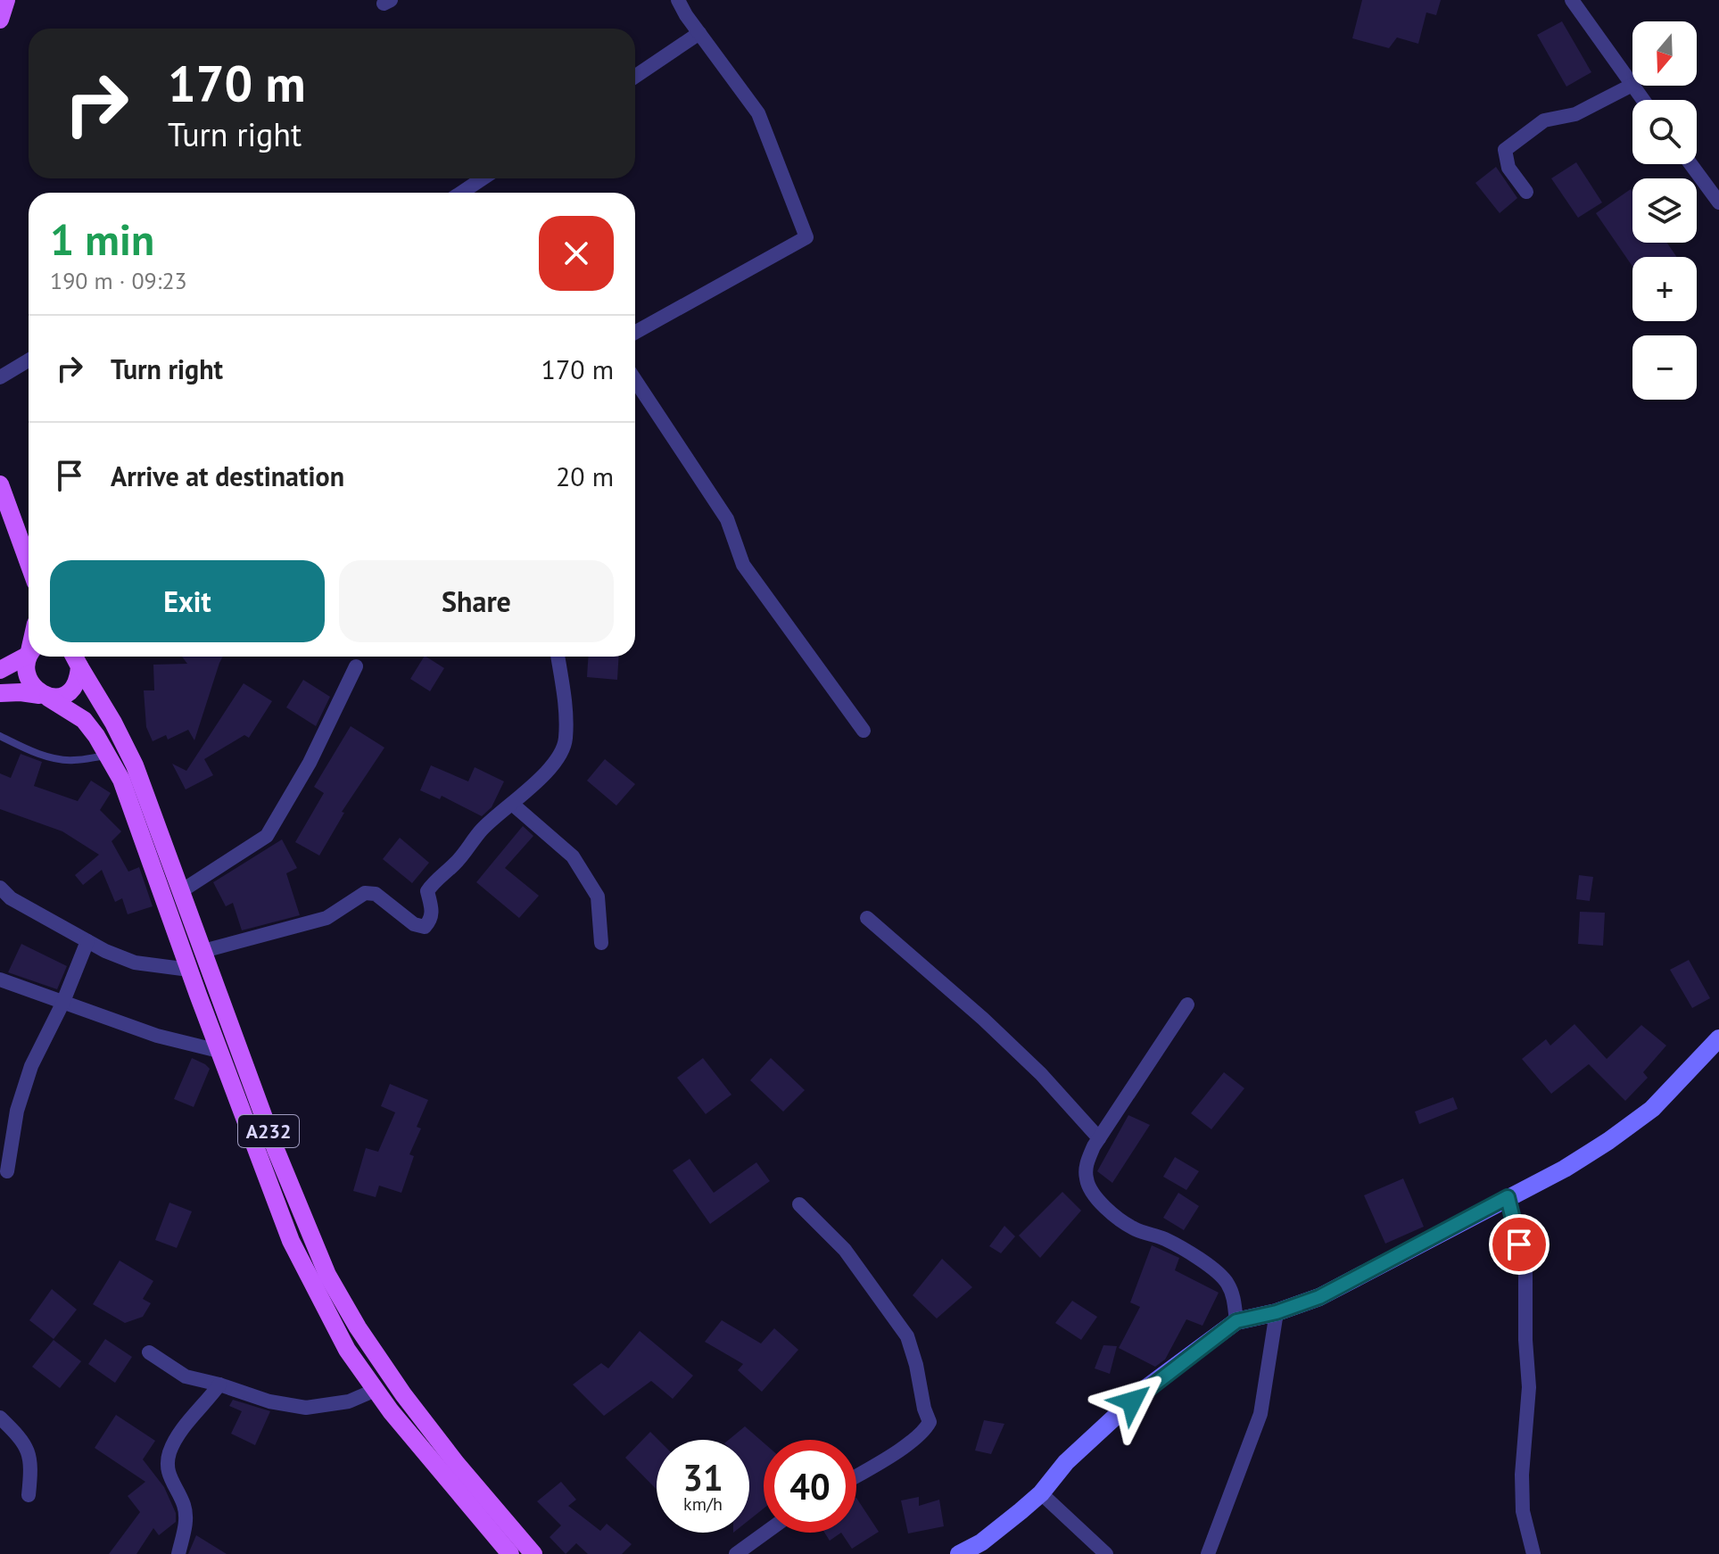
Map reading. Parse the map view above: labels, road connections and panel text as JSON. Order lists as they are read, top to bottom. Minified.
{"streets":{"main road":["A232"]},"north":"bottom","page":{"map_buttons":["+","−"],"turn":["170 m","Turn right"],"heading":["1 min","190 m · 09:23"],"list":[{"name":"Turn right","value":"170 m"},{"name":"Arrive at destination","value":"20 m"}],"buttons":["Exit","Share"],"speed":"31 km/h","limit":"40"}}
